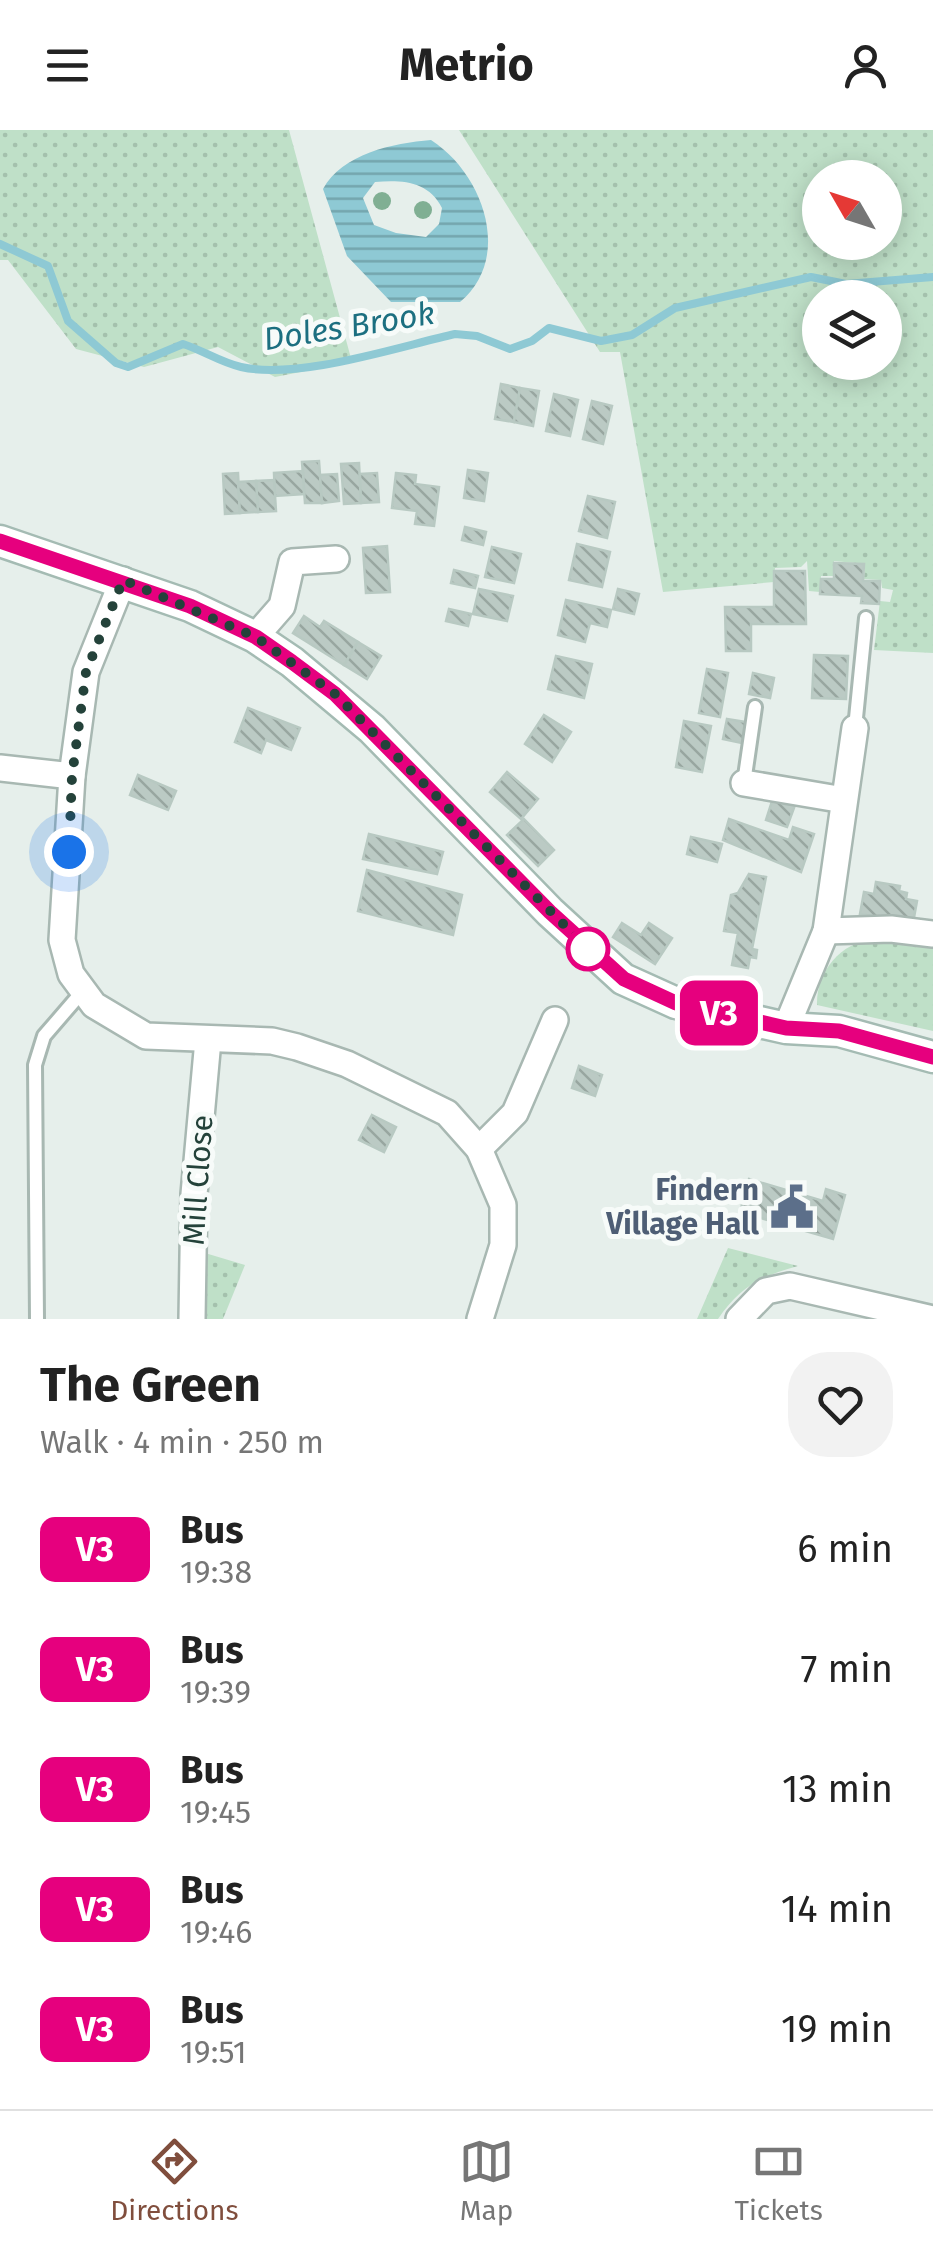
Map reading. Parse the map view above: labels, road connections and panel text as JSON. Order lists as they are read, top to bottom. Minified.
{"streets":{"street":["Mill Close"]},"water":["Doles Brook"],"places":{"public building":["Findern Village Hall"]},"lines":["bus line V3"],"north":"top left","page":{"header":"Metrio","on_map":"V3","heading":["The Green","Walk · 4 min · 250 m"],"list":[{"mark":"V3","name":"Bus","note":"19:38","value":"6 min"},{"mark":"V3","name":"Bus","note":"19:39","value":"7 min"},{"mark":"V3","name":"Bus","note":"19:45","value":"13 min"},{"mark":"V3","name":"Bus","note":"19:46","value":"14 min"},{"mark":"V3","name":"Bus","note":"19:51","value":"19 min"}],"tabs":["Directions","Map","Tickets"]}}
